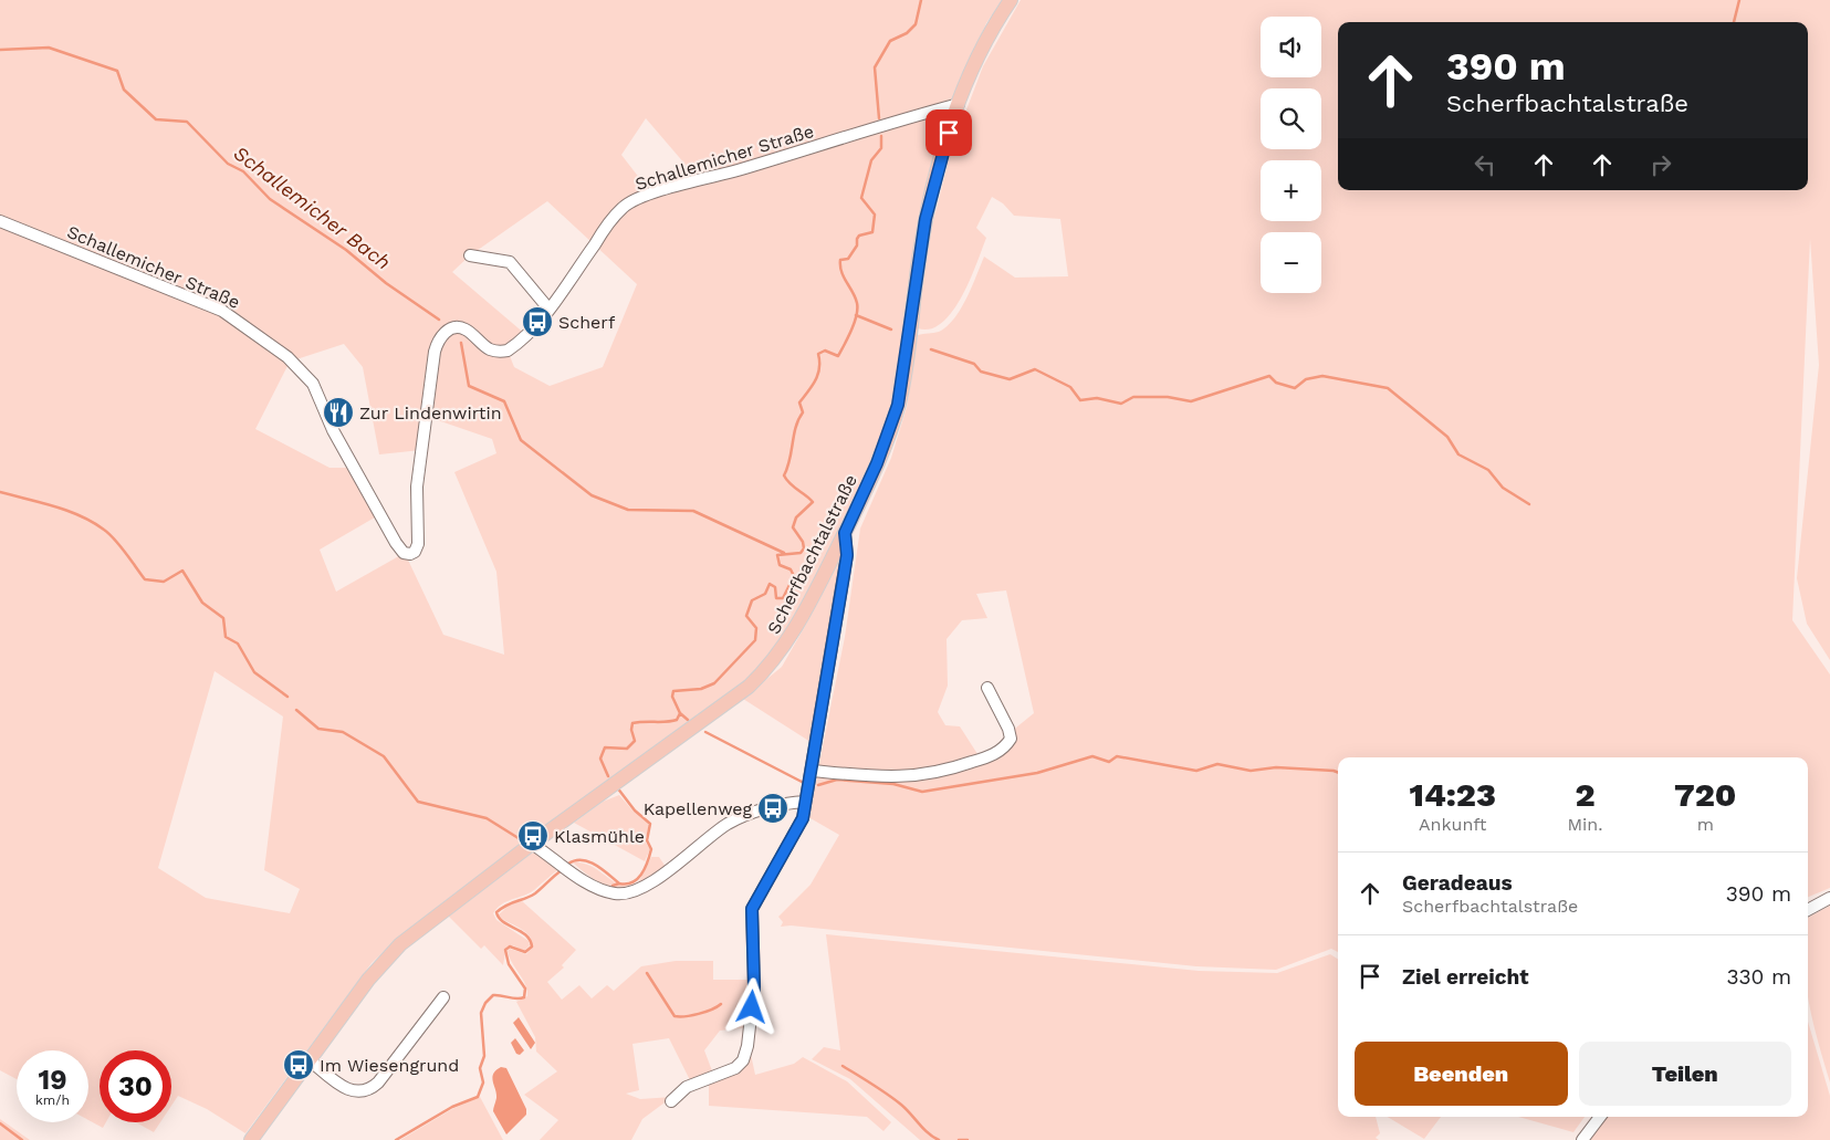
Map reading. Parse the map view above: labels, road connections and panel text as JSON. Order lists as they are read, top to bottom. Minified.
{"streets":{"main road":["Scherfbachtalstraße"],"street":["Schallemicher Straße"]},"crossings":[["Schallemicher Straße","Scherfbachtalstraße"]],"water":["Schallemicher Bach"],"places":{"bus stop":["Scherf","Kapellenweg","Klasmühle","Im Wiesengrund"],"restaurant":["Zur Lindenwirtin"]},"page":{"map_buttons":["+","−"],"turn":["390 m","Scherfbachtalstraße"],"eta":["14:23","Ankunft","2","Min.","720","m"],"list":[{"name":"Geradeaus","note":"Scherfbachtalstraße","value":"390 m"},{"name":"Ziel erreicht","value":"330 m"}],"buttons":["Beenden","Teilen"],"speed":"19 km/h","limit":"30"}}
